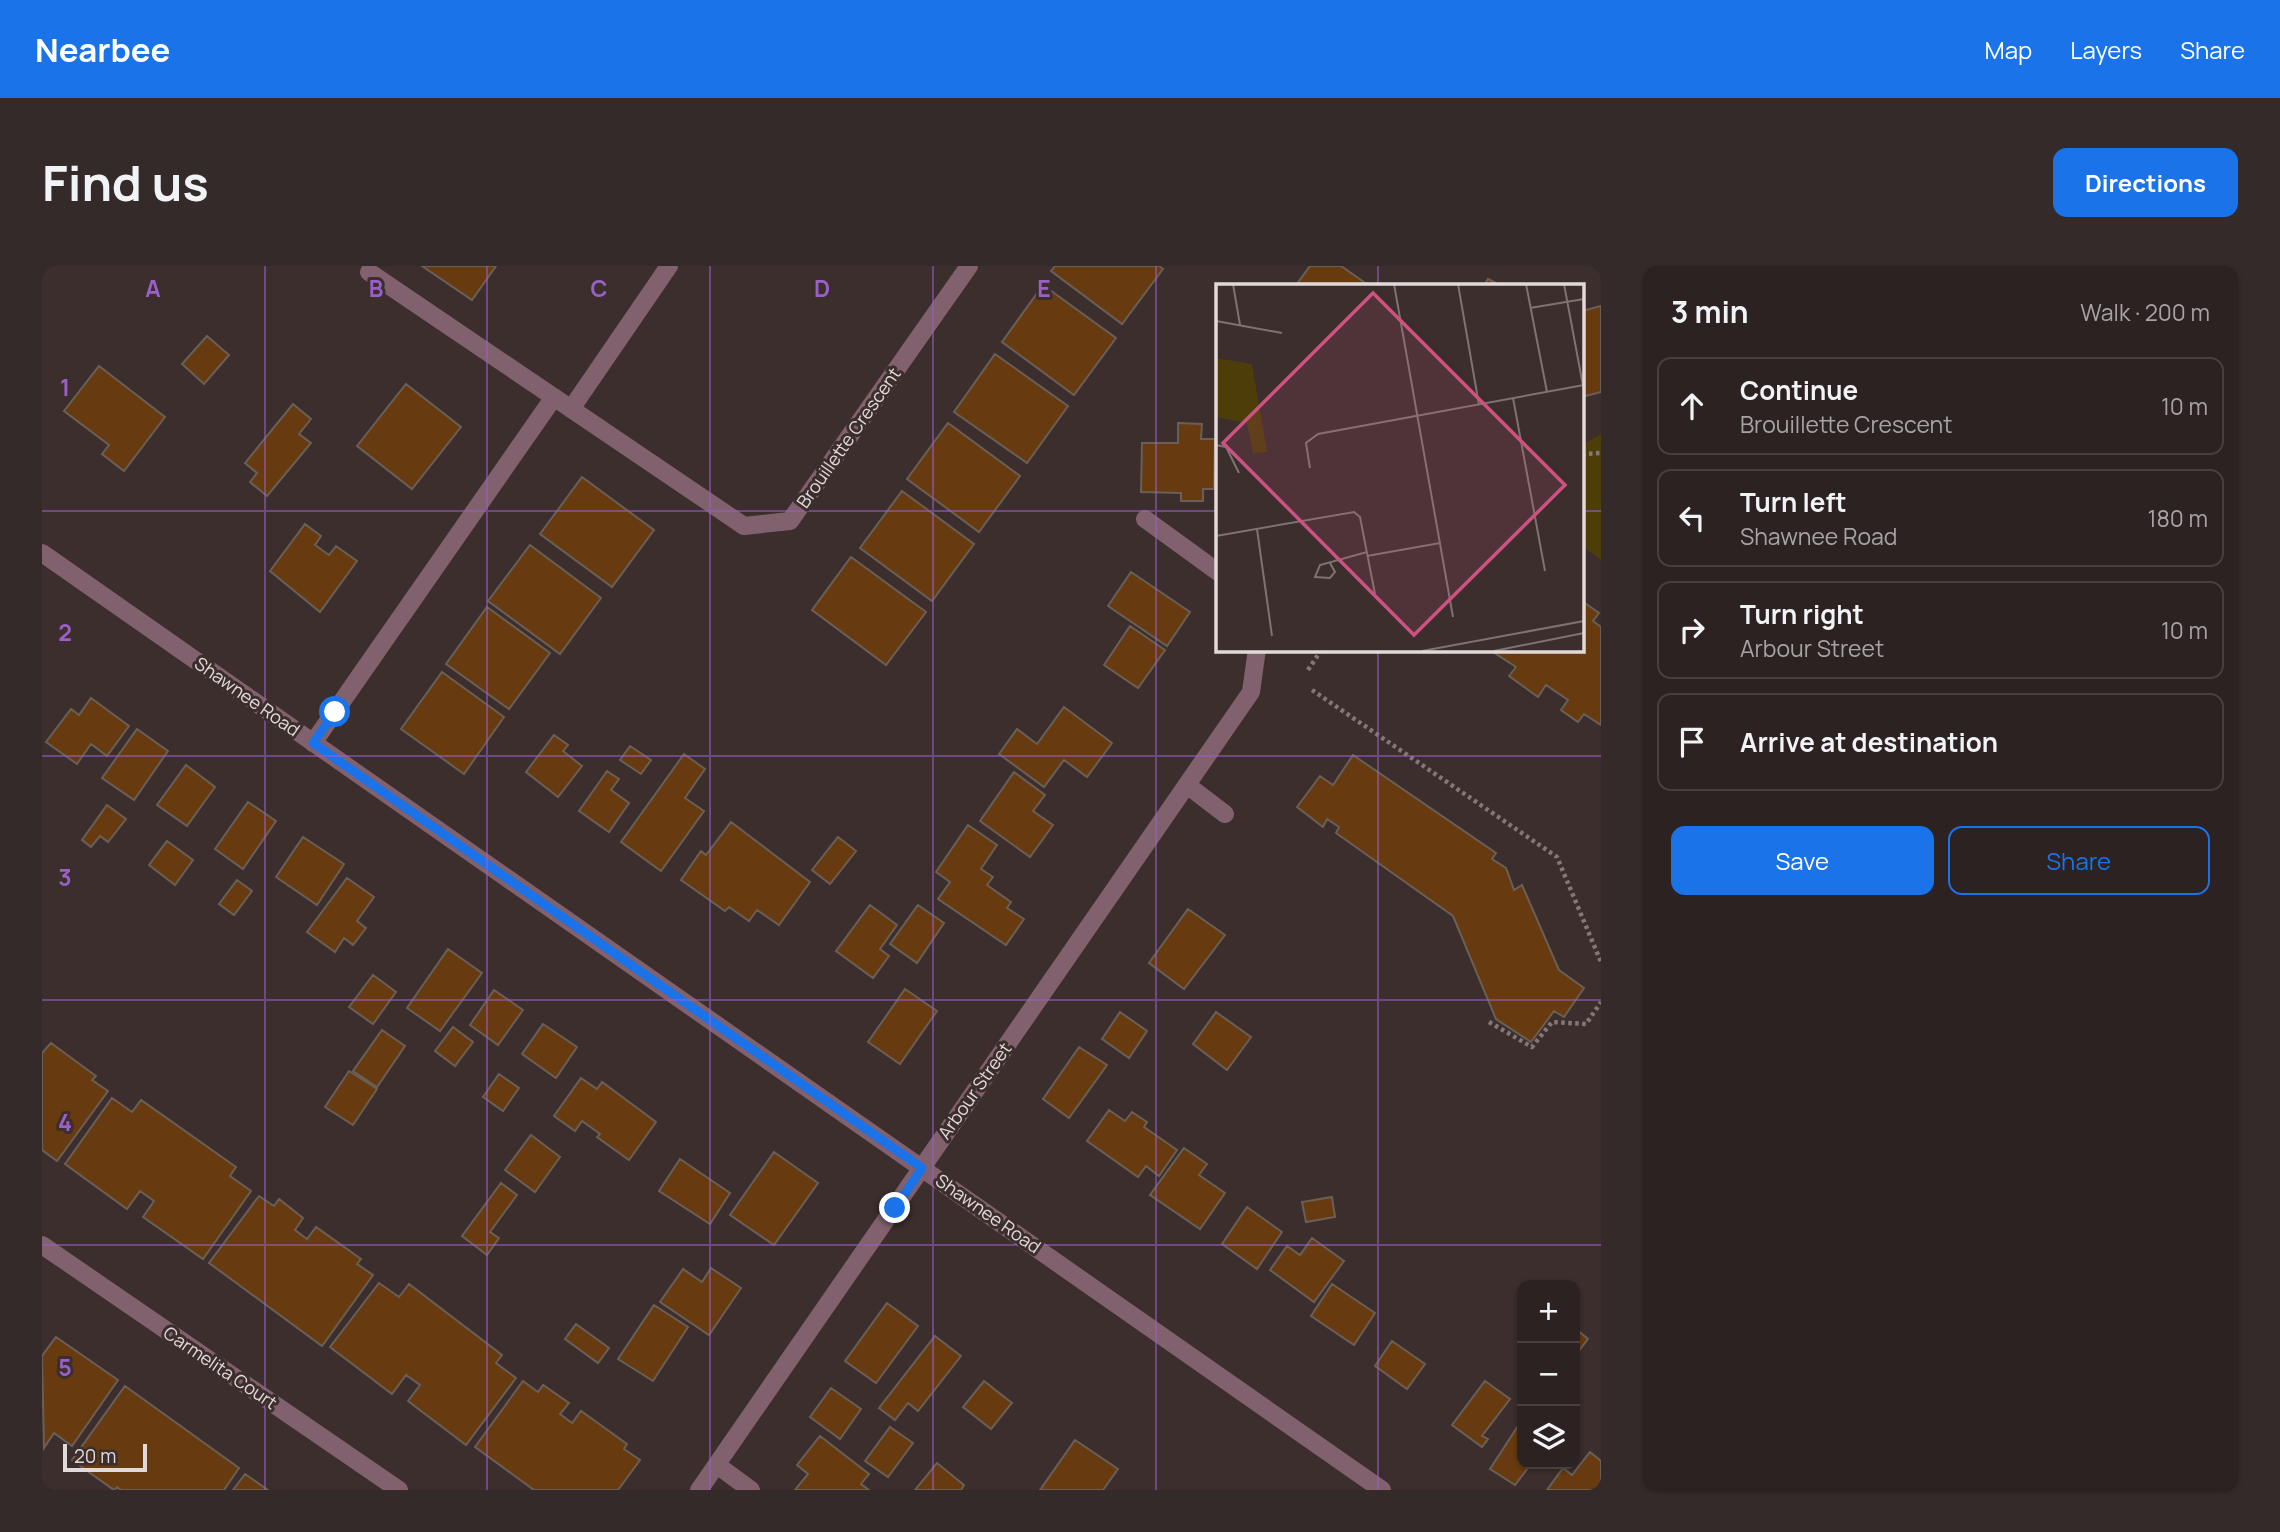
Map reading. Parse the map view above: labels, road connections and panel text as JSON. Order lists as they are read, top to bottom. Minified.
{"streets":{"street":["Brouillette Crescent","Shawnee Road","Arbour Street","Carmelita Court"]},"crossings":[["Shawnee Road","Arbour Street"]],"scale_bar":"20 m","page":{"header":"Nearbee","nav":["Map","Layers","Share"],"buttons":["Directions",["Save","Share"]],"title":"Find us","heading":["3 min","Walk · 200 m"],"list":[["Continue","Brouillette Crescent","10 m"],["Turn left","Shawnee Road","180 m"],["Turn right","Arbour Street","10 m"],"Arrive at destination"],"map_buttons":["+","−"],"scale":"20 m"},"grid":{"columns":["A","B","C","D","E"],"rows":["1","2","3","4","5"]}}
